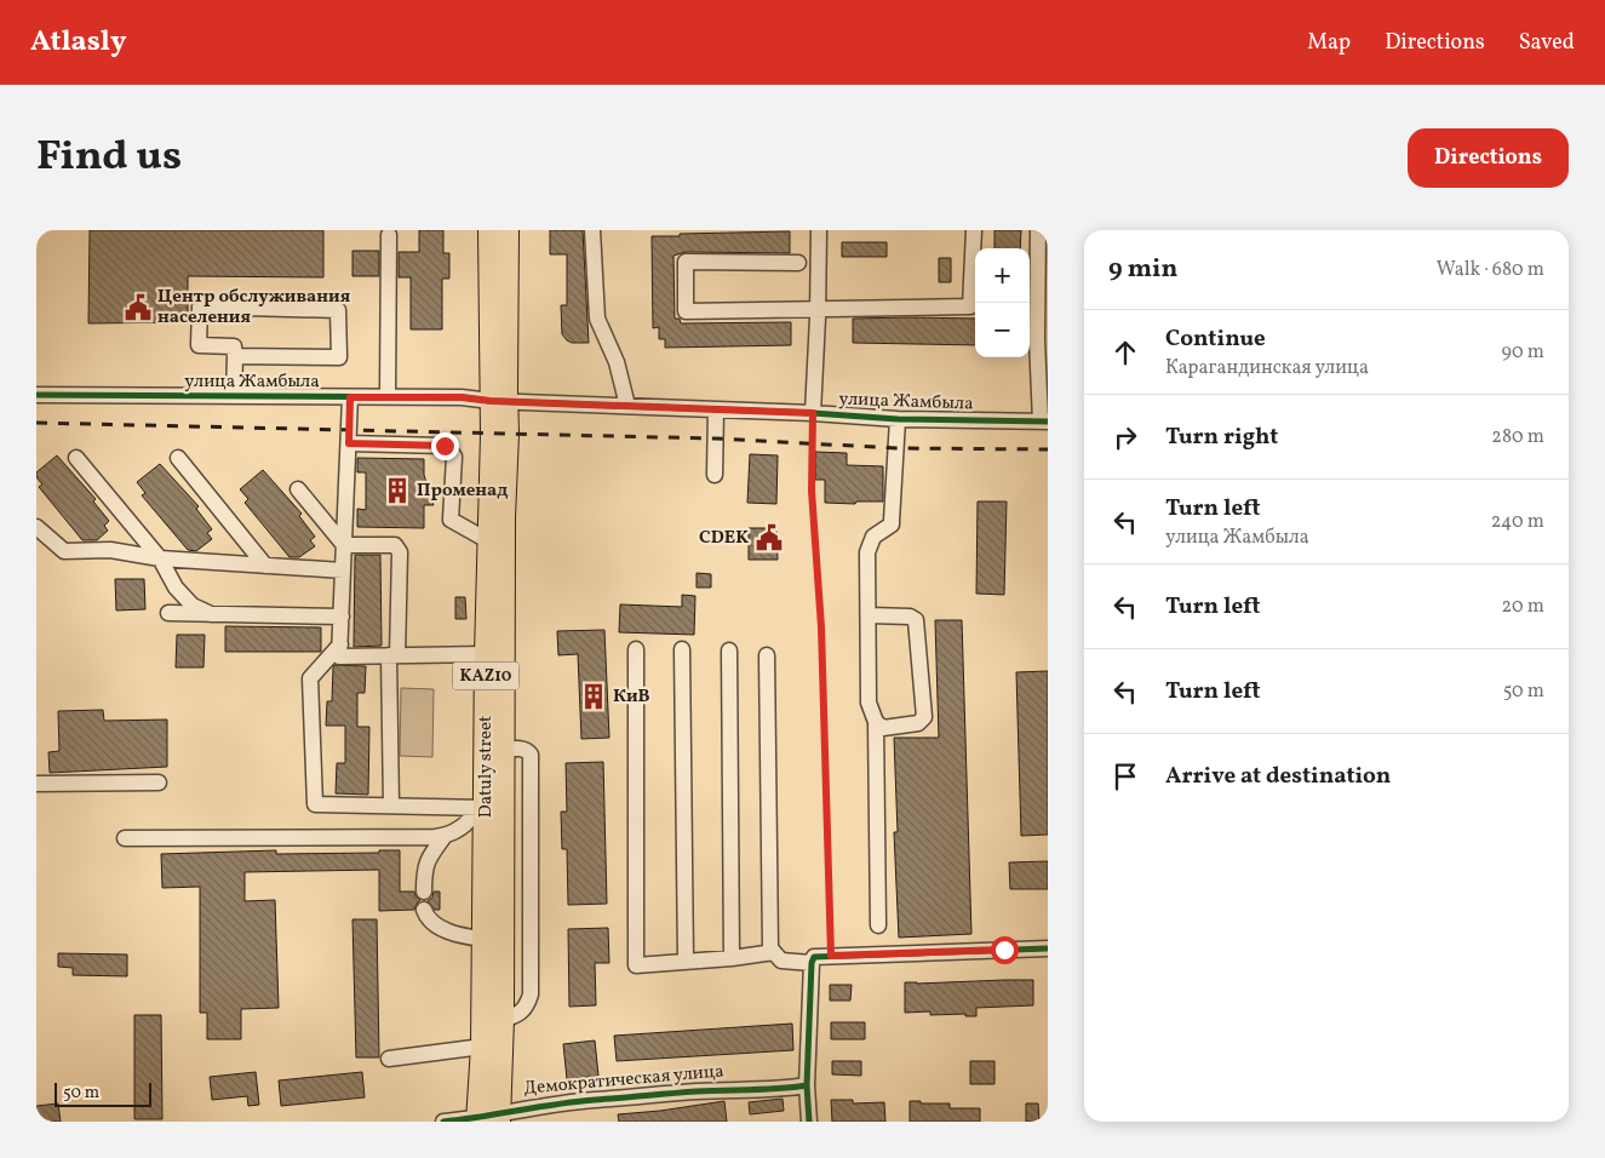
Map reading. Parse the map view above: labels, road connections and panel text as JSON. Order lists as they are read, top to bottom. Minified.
{"streets":{"highway":["KAZ10","Datuly street"],"street":["улица Жамбыла","Демократическая улица"]},"crossings":[["улица Жамбыла","Datuly street"],["Datuly street","Демократическая улица"]],"places":{"public building":["Центр обслуживания наcеления","CDEK"],"building":["Променад","КиВ"]},"scale_bar":"50 m","page":{"header":"Atlasly","nav":["Map","Directions","Saved"],"title":"Find us","buttons":"Directions","heading":["9 min","Walk · 680 m"],"map_buttons":["+","−"],"list":[["Continue","Карагандинская улица","90 m"],["Turn right","280 m"],["Turn left","улица Жамбыла","240 m"],["Turn left","20 m"],["Turn left","50 m"],"Arrive at destination"],"scale":"50 m"}}
